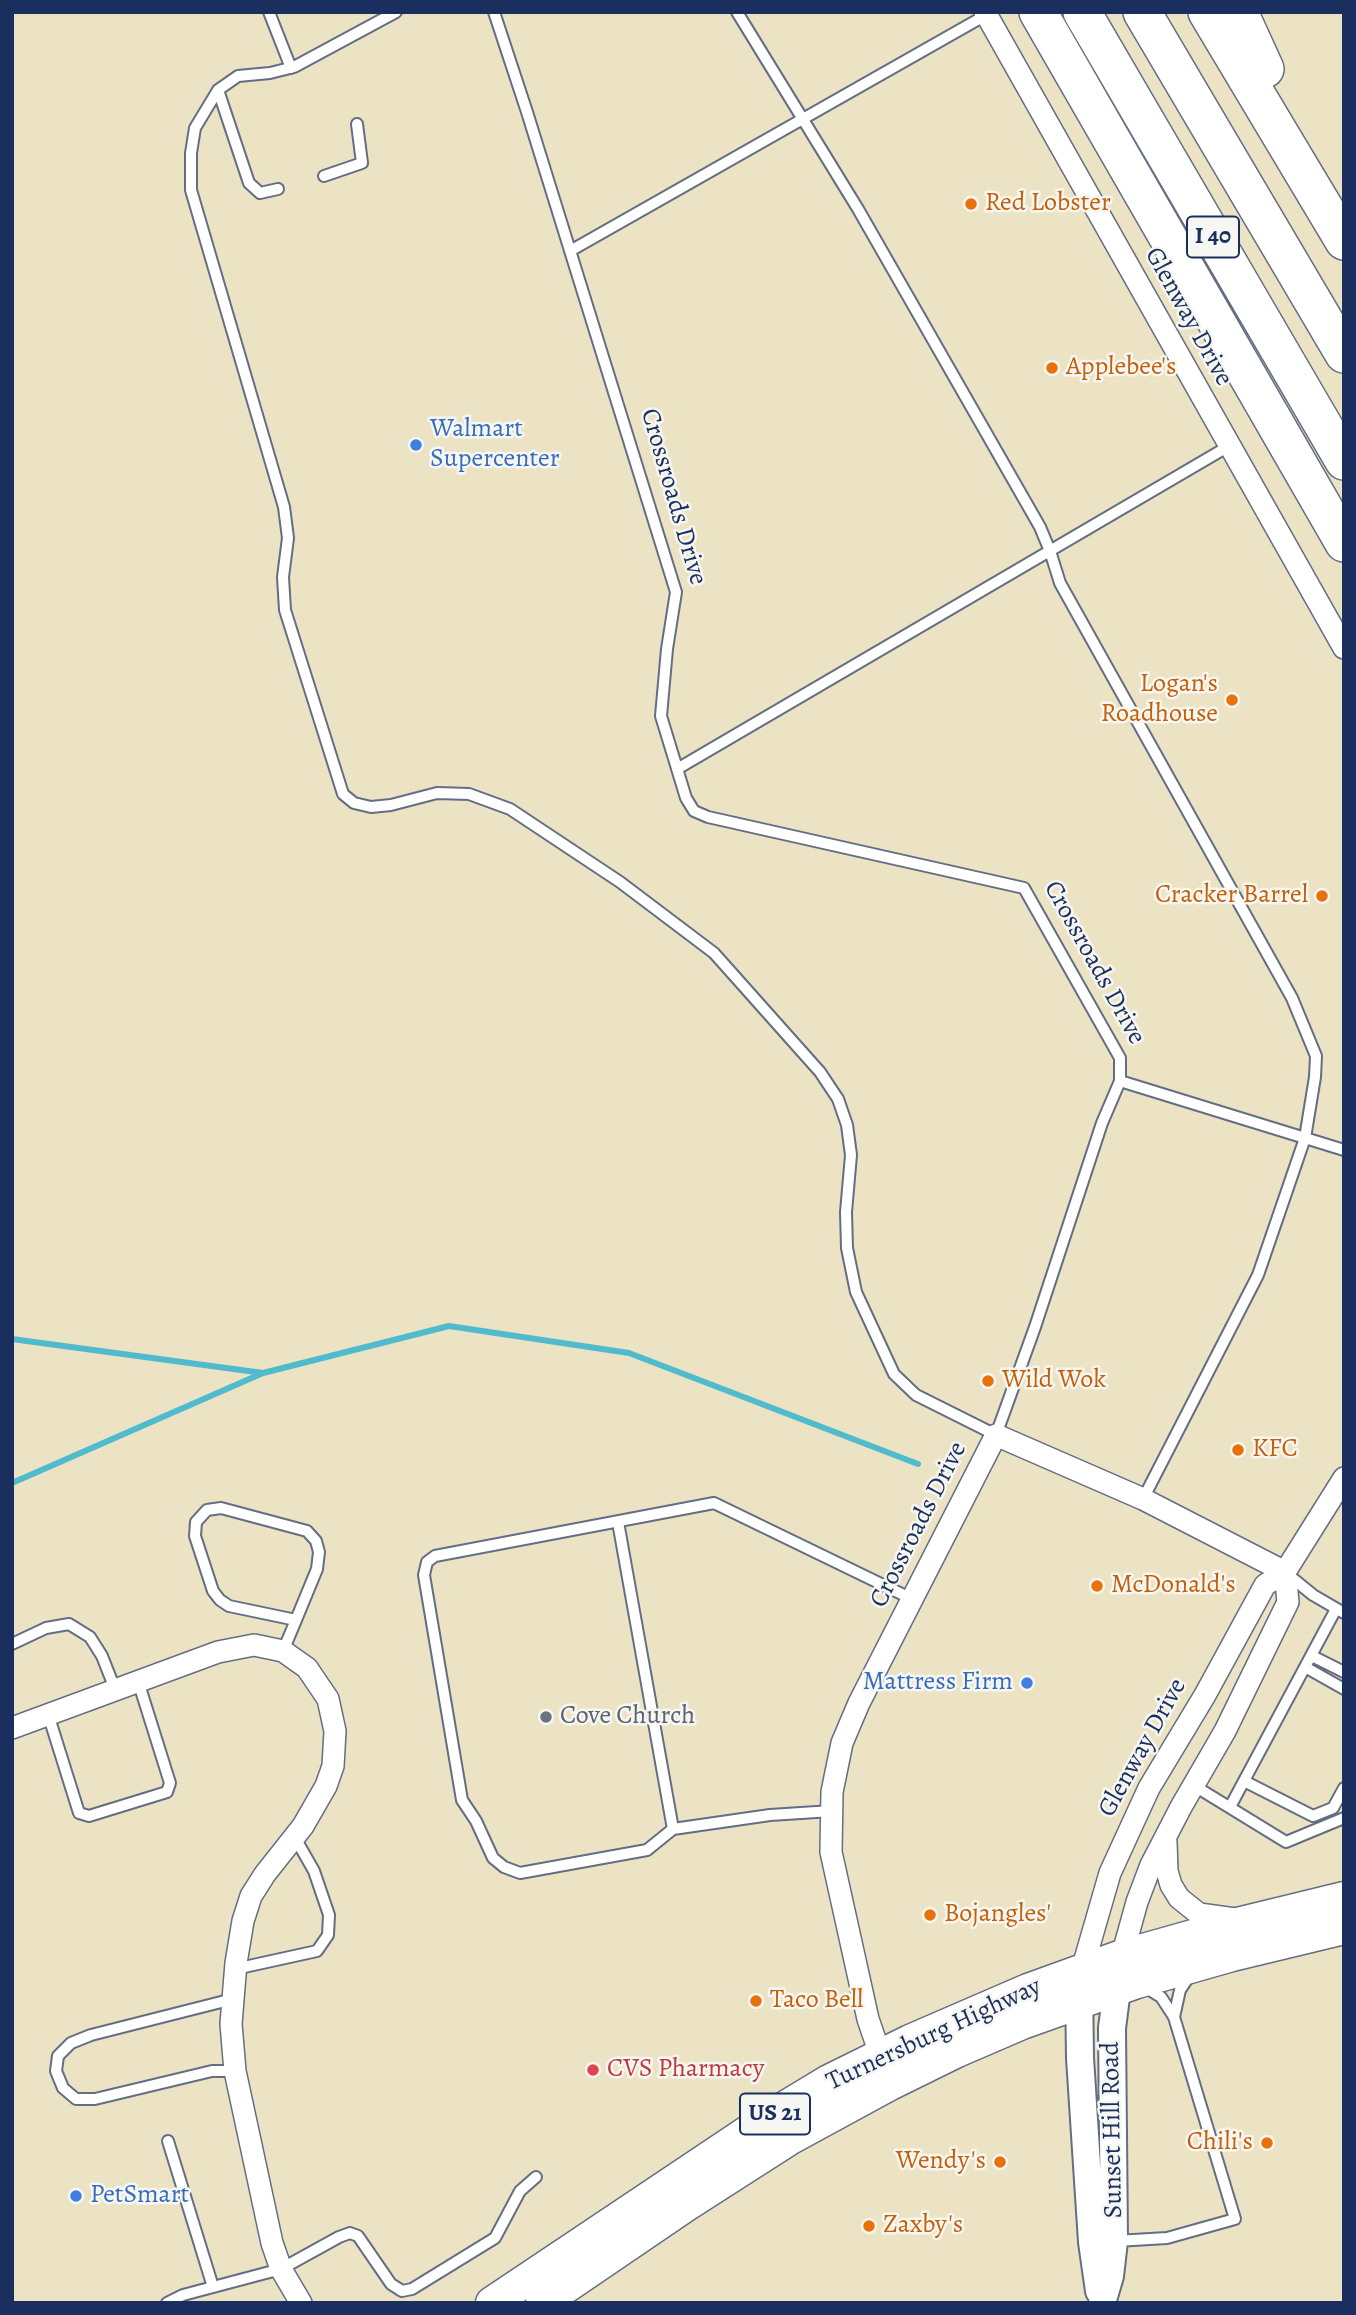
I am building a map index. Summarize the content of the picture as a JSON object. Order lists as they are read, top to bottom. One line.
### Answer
{"streets":{"highway":["I 40"],"main road":["Turnersburg Highway","US 21"],"street":["Glenway Drive","Crossroads Drive","Sunset Hill Road"]},"crossings":[["Glenway Drive","Turnersburg Highway"],["Glenway Drive","Sunset Hill Road"],["Crossroads Drive","Turnersburg Highway"],["Turnersburg Highway","Sunset Hill Road"]],"places":["Red Lobster","Applebee's","Walmart Supercenter","Logan's Roadhouse","Cracker Barrel","Wild Wok","KFC","McDonald's","Mattress Firm","Cove Church","Bojangles'","Taco Bell","CVS Pharmacy","Chili's","Wendy's","PetSmart","Zaxby's"]}
